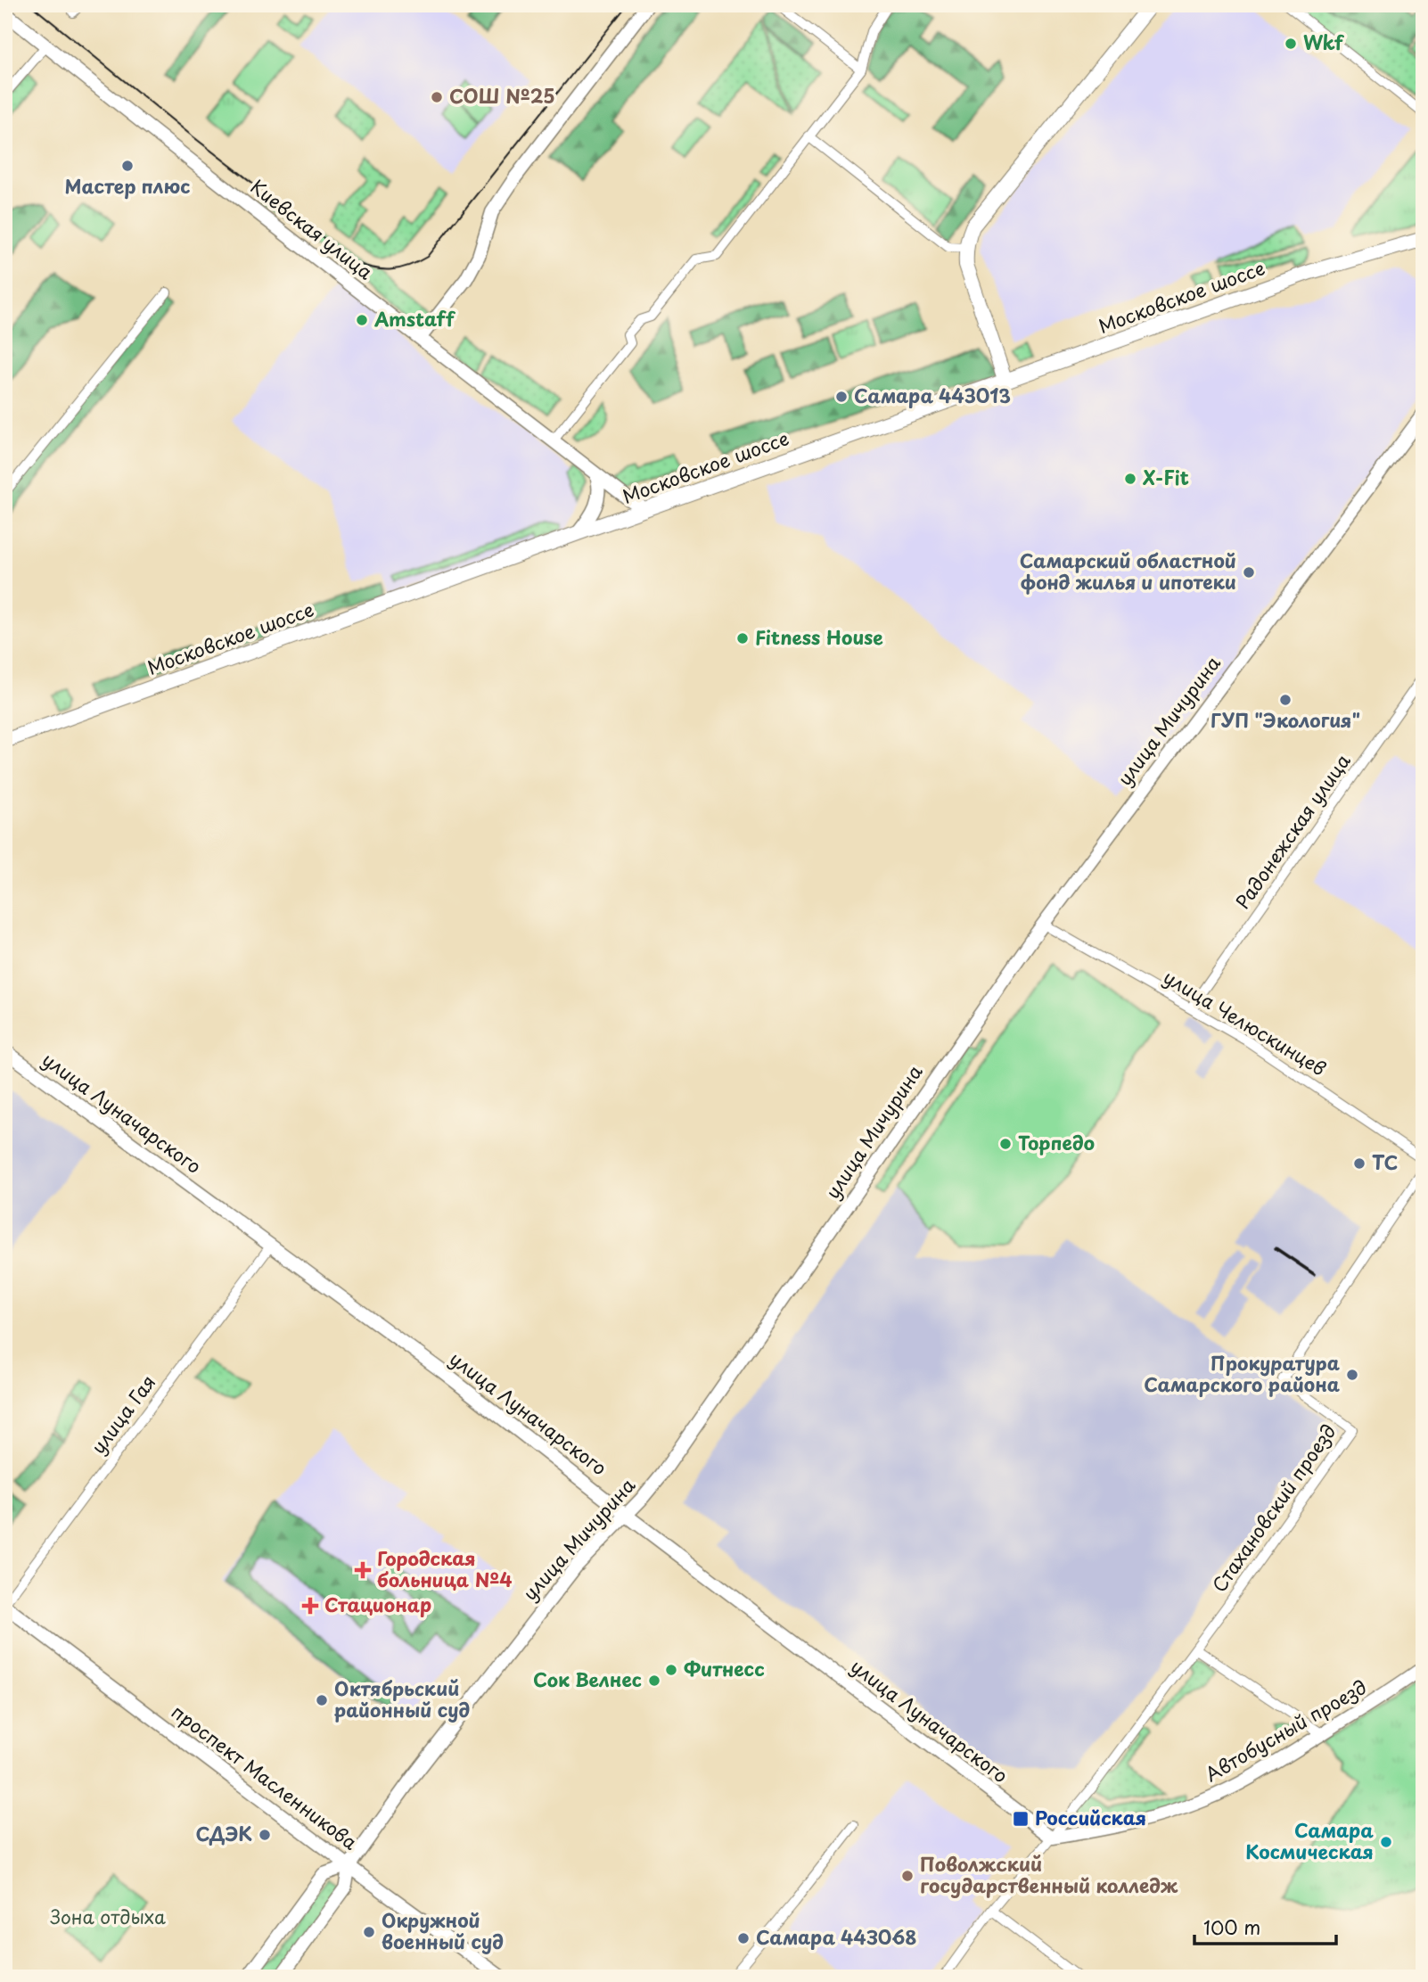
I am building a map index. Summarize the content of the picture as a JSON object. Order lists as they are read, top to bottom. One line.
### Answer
{"streets":{"main road":["Киевская улица","Московское шоссе","улица Мичурина","улица Луначарского","Автобусный проезд","проспект Масленникова"],"street":["Радонежская улица","улица Челюскинцев","улица Гая","Стахановский проезд"]},"crossings":[["Киевская улица","Московское шоссе"],["улица Мичурина","улица Челюскинцев"],["улица Мичурина","улица Луначарского"],["улица Мичурина","проспект Масленникова"],["Радонежская улица","улица Челюскинцев"],["улица Луначарского","улица Гая"],["улица Луначарского","Стахановский проезд"],["улица Луначарского","Автобусный проезд"],["улица Гая","проспект Масленникова"],["Стахановский проезд","Автобусный проезд"]],"parks":["Зона отдыха"],"places":{"other":["Wkf","СОШ №25","Мастер плюс","Amstaff","Самара 443013","X-Fit","Самарский областной фонд жилья и ипотеки","Fitness House","ГУП \"Экология\"","Торпедо","ТС","Прокуратура Самарского района","Фитнесс","Сок Велнес","Октябрьский районный суд","СДЭК","Самара Космическая","Поволжский государственный колледж","Окружной военный суд","Самара 443068"],"health":["Городская больница №4","Стационар"],"transit":["Российская"]},"scale_bar":"100 m"}
